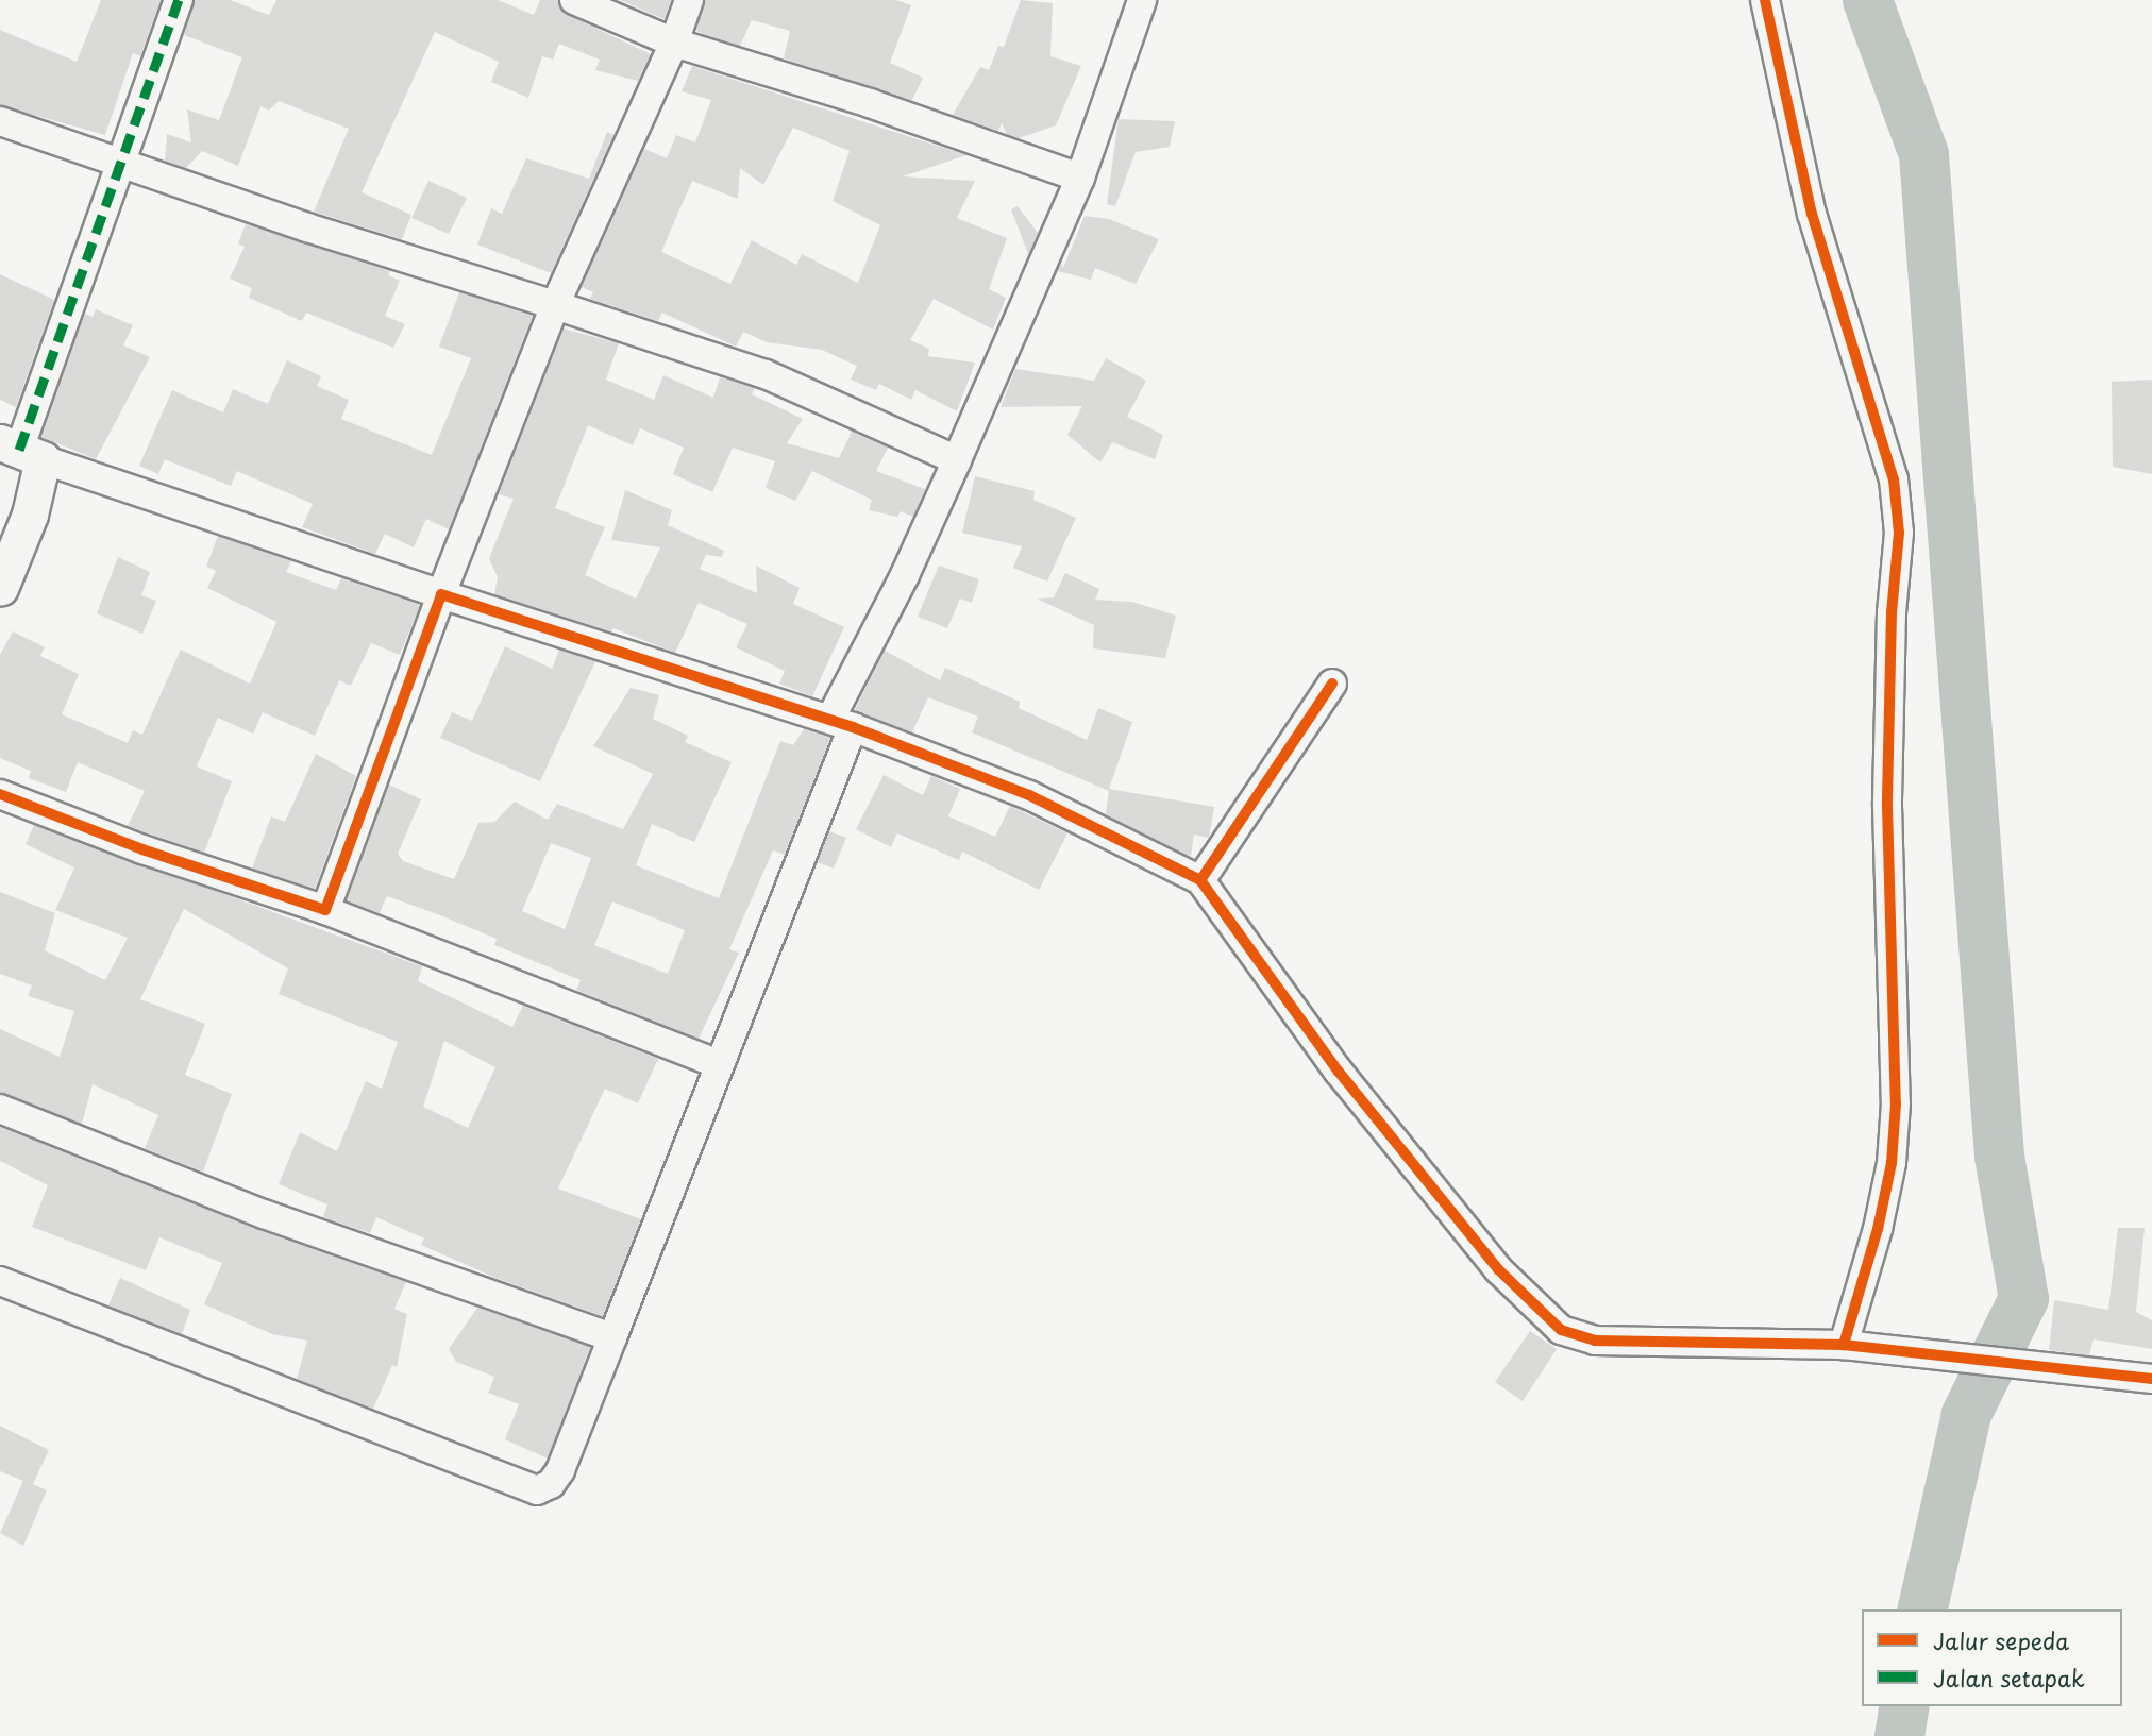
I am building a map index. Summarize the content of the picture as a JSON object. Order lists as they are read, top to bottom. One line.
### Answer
{"legend":["Jalur sepeda","Jalan setapak"]}
